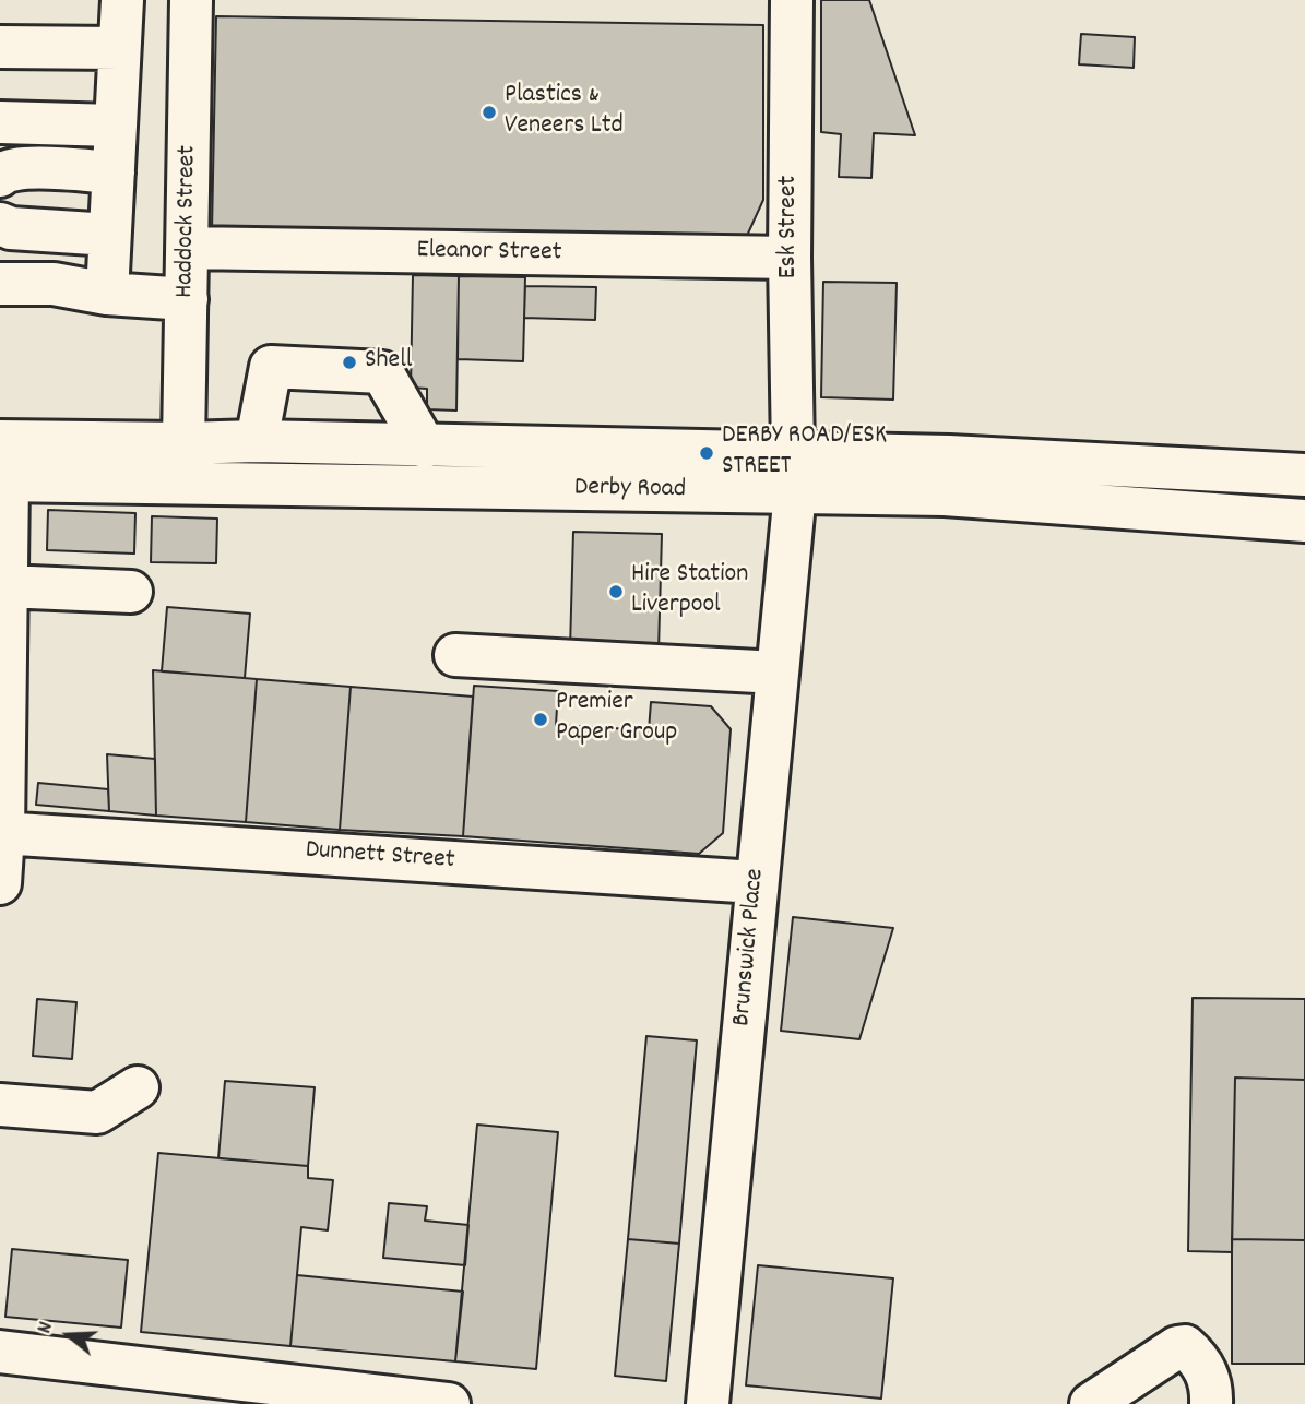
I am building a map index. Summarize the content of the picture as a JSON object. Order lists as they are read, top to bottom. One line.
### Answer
{"streets":{"main road":["Haddock Street","Esk Street","Eleanor Street","Derby Road","Dunnett Street","Brunswick Place"]},"crossings":[["Haddock Street","Eleanor Street"],["Haddock Street","Derby Road"],["Esk Street","Eleanor Street"],["Esk Street","Derby Road"],["Esk Street","Brunswick Place"],["Derby Road","Brunswick Place"],["Dunnett Street","Brunswick Place"]],"places":["Plastics & Veneers Ltd","Shell","DERBY ROAD/ESK STREET","Hire Station Liverpool","Premier Paper Group"],"north":"left"}
